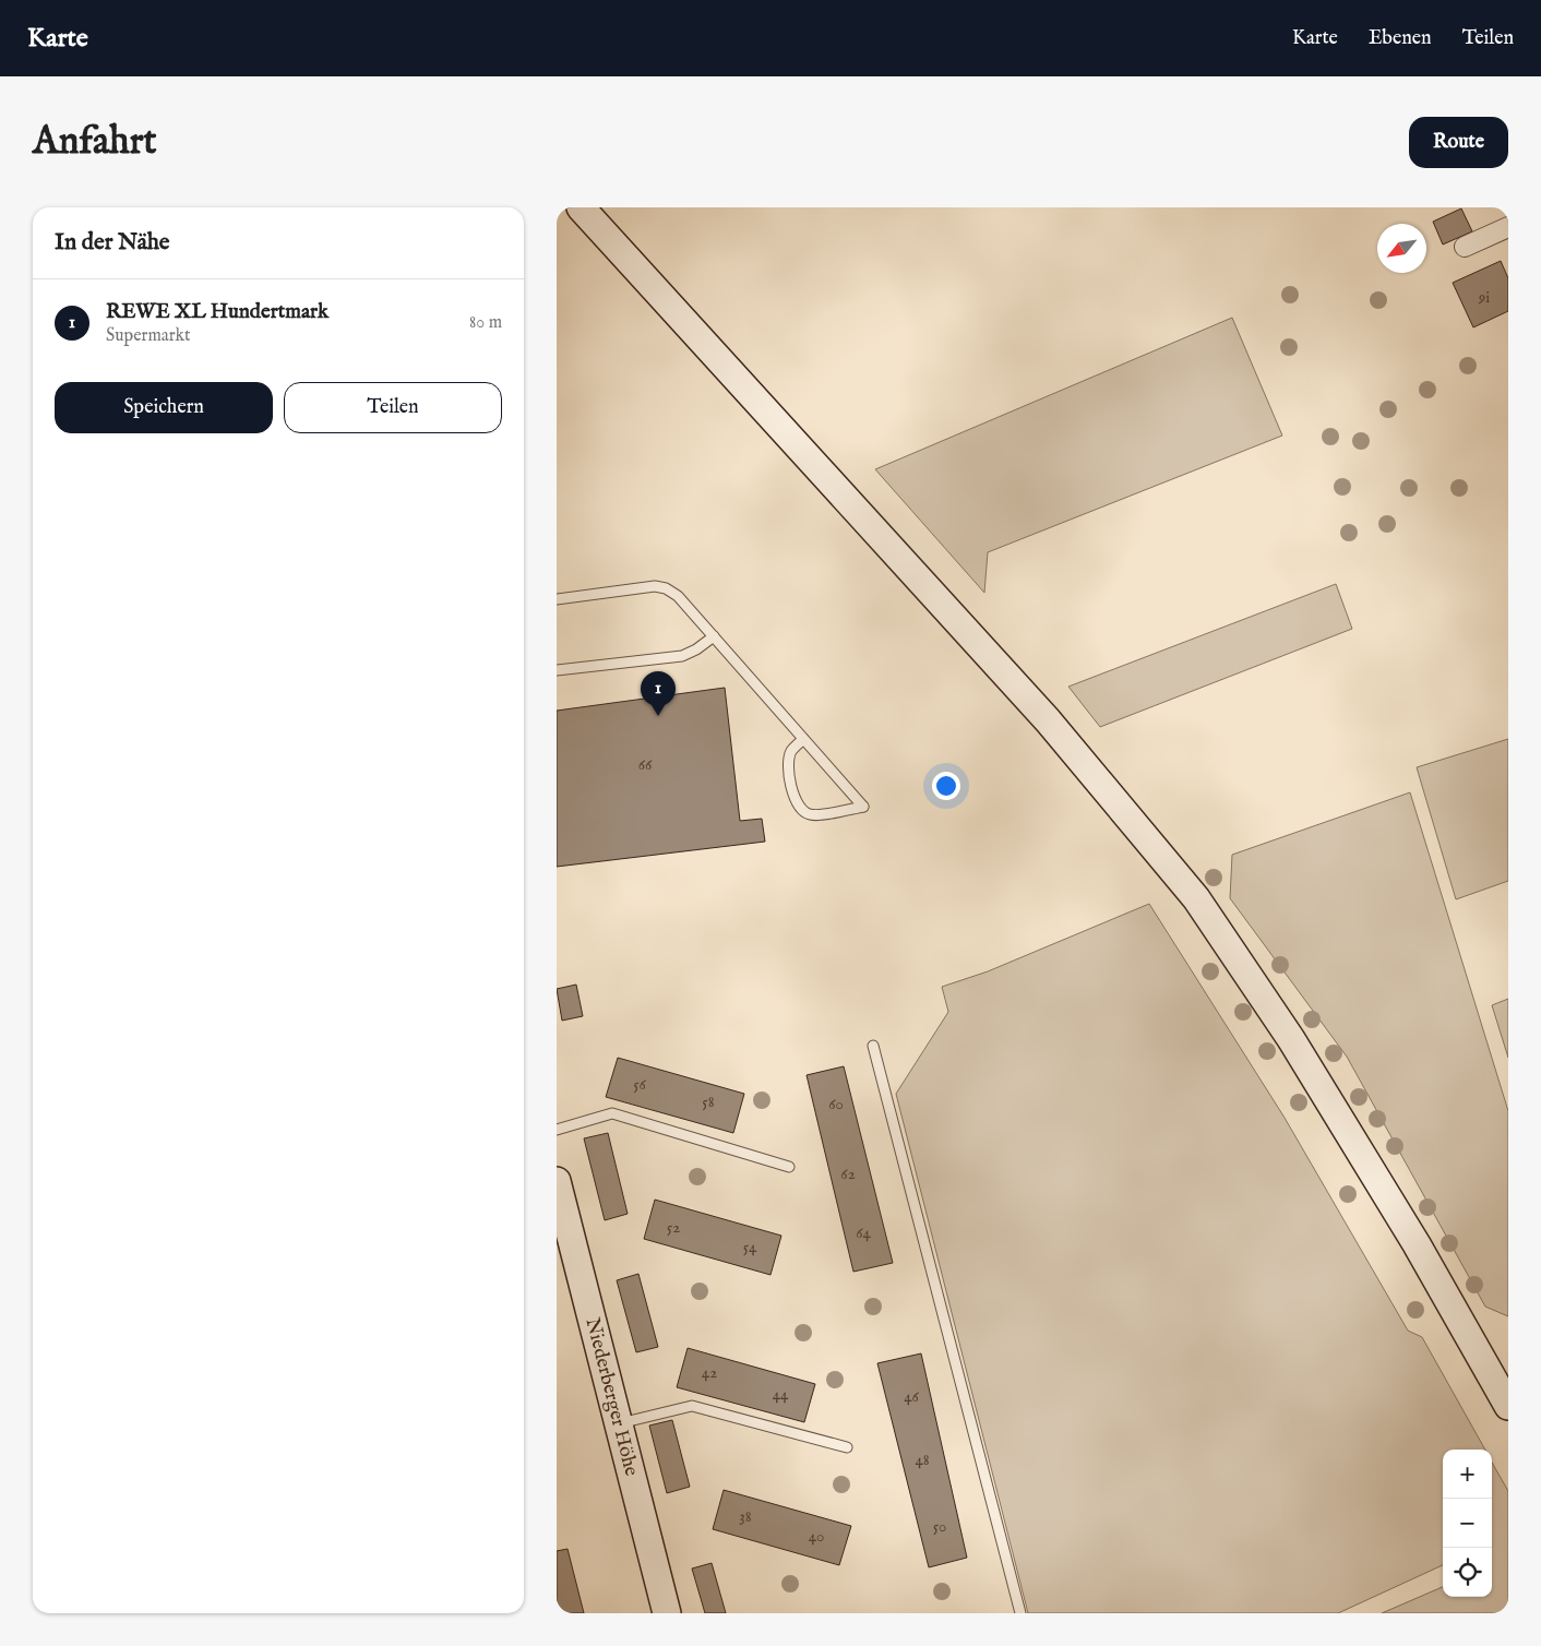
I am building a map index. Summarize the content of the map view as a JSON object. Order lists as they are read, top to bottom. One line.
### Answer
{"streets":{"main road":["Niederberger Höhe"]},"house_numbers":["9i","66","56","58","60","62","52","64","54","42","44","46","48","38","50","40"],"north":"bottom left","page":{"header":"Karte","nav":["Karte","Ebenen","Teilen"],"buttons":["Route",["Speichern","Teilen"]],"title":"Anfahrt","heading":"In der Nähe","list":[{"mark":"1","name":"REWE XL Hundertmark","note":"Supermarkt","value":"80 m"}],"pins":"1","map_buttons":["+","−"]}}
